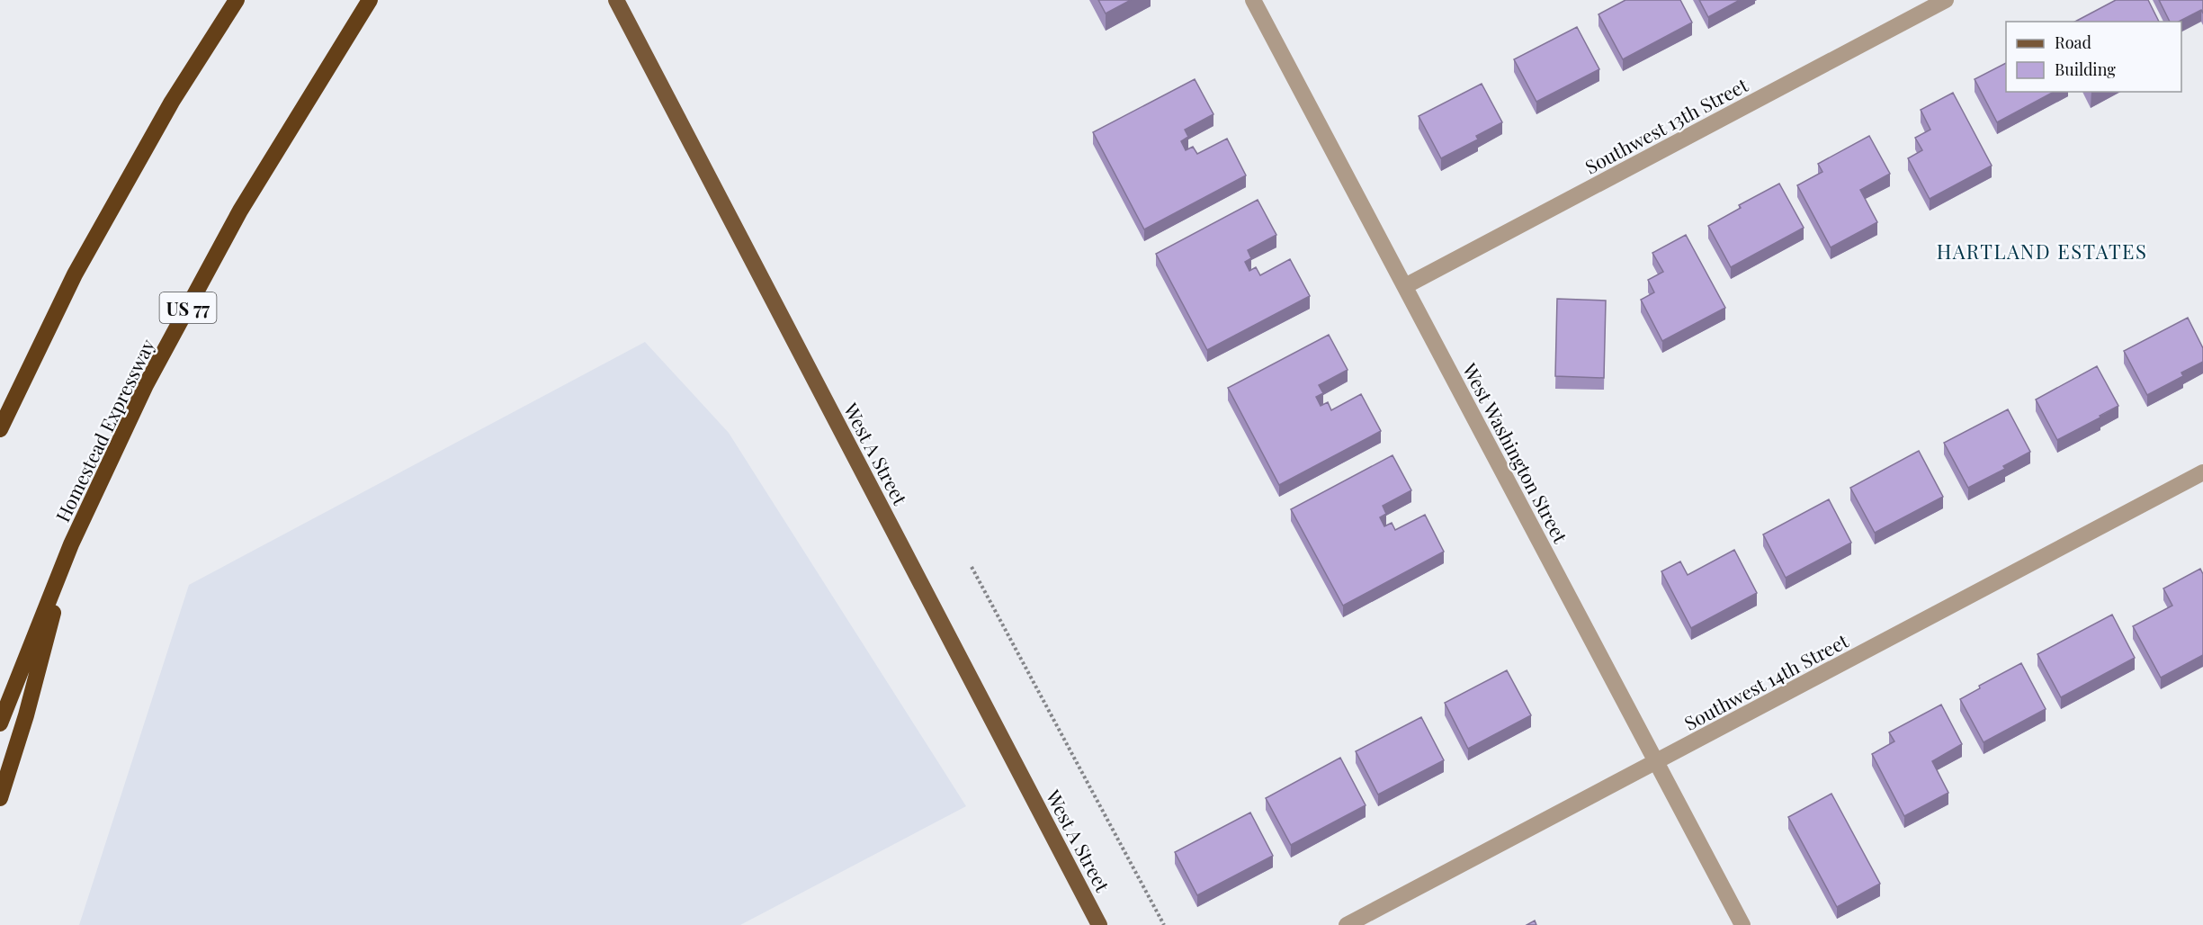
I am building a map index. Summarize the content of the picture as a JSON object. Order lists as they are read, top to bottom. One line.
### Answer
{"streets":{"highway":["US 77","Homestead Expressway"],"main road":["West A Street"],"street":["Southwest 13th Street","West Washington Street","Southwest 14th Street"]},"crossings":[["Southwest 13th Street","West Washington Street"],["West Washington Street","Southwest 14th Street"]],"districts":["HARTLAND ESTATES"],"legend":["Road","Building"]}
